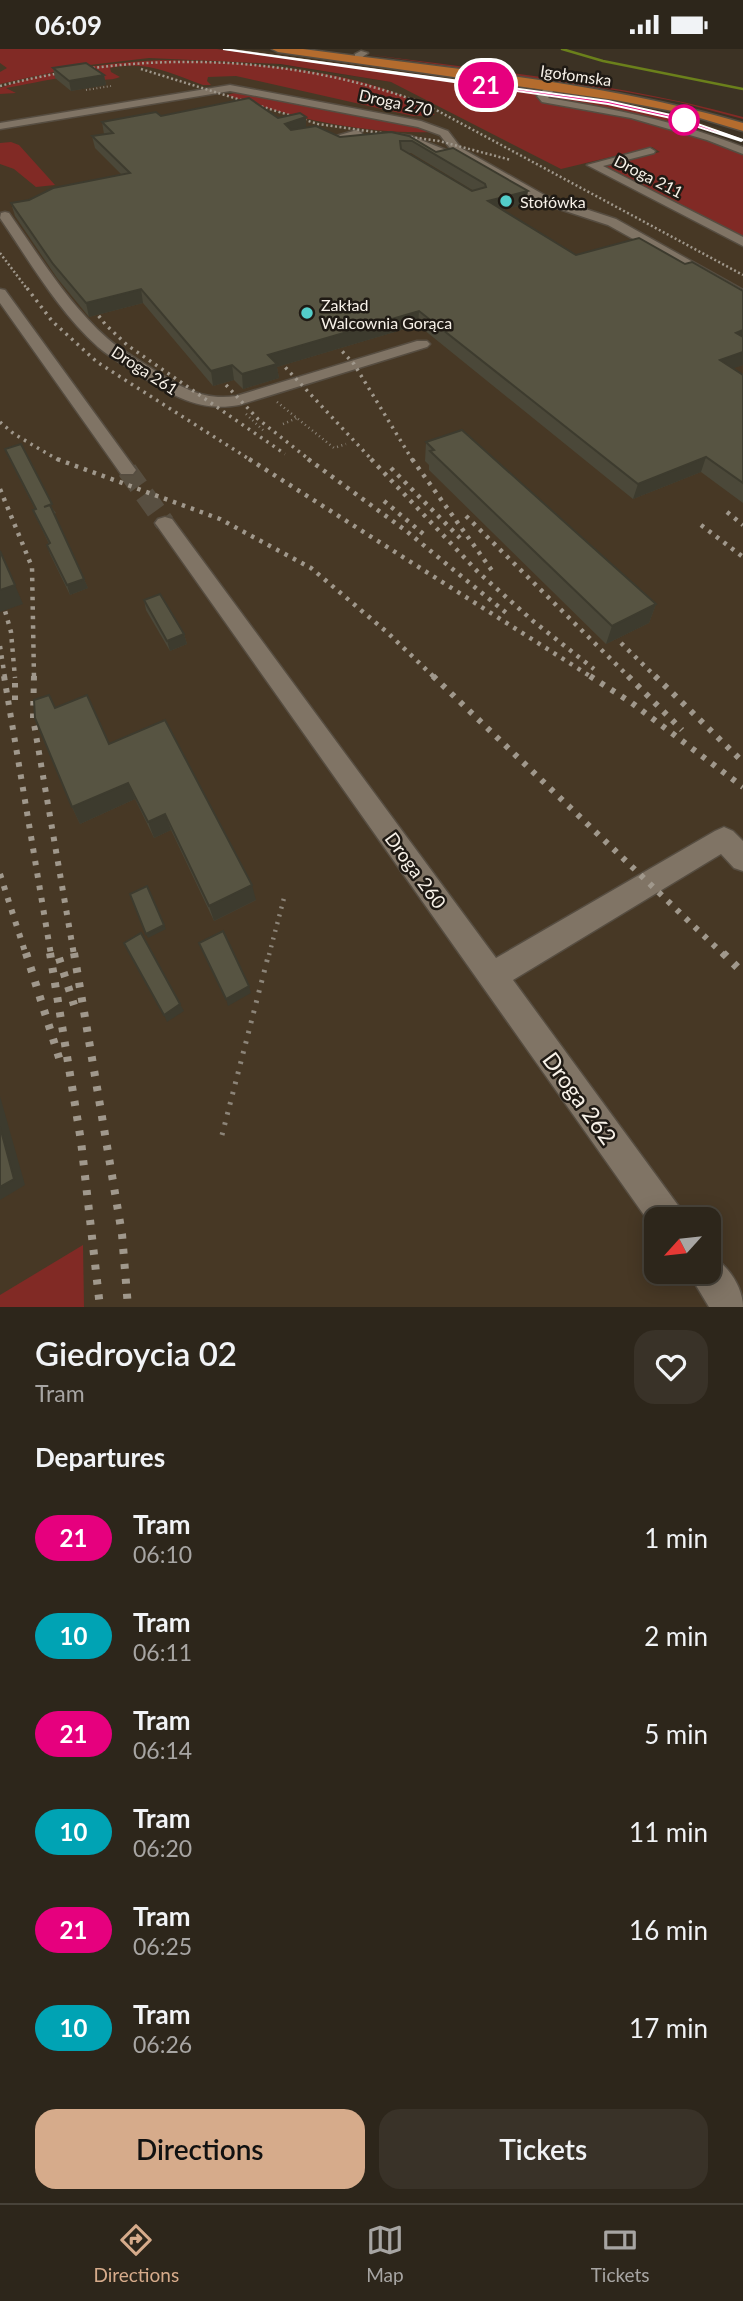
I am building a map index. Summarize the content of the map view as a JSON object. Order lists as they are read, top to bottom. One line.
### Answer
{"streets":{"main road":["Igołomska"],"lane":["Droga 270","Droga 211","Droga 261","Droga 260","Droga 262"]},"crossings":[["Droga 260","Droga 262"]],"places":["Stołówka","Zakład Walcownia Gorąca"],"lines":["tram line 21"],"north":"bottom left","page":{"status":"06:09","on_map":"21","heading":[["Giedroycia 02","Tram"],"Departures"],"list":[{"mark":"21","name":"Tram","note":"06:10","value":"1 min"},{"mark":"10","name":"Tram","note":"06:11","value":"2 min"},{"mark":"21","name":"Tram","note":"06:14","value":"5 min"},{"mark":"10","name":"Tram","note":"06:20","value":"11 min"},{"mark":"21","name":"Tram","note":"06:25","value":"16 min"},{"mark":"10","name":"Tram","note":"06:26","value":"17 min"}],"buttons":["Directions","Tickets"],"tabs":["Directions","Map","Tickets"]}}
